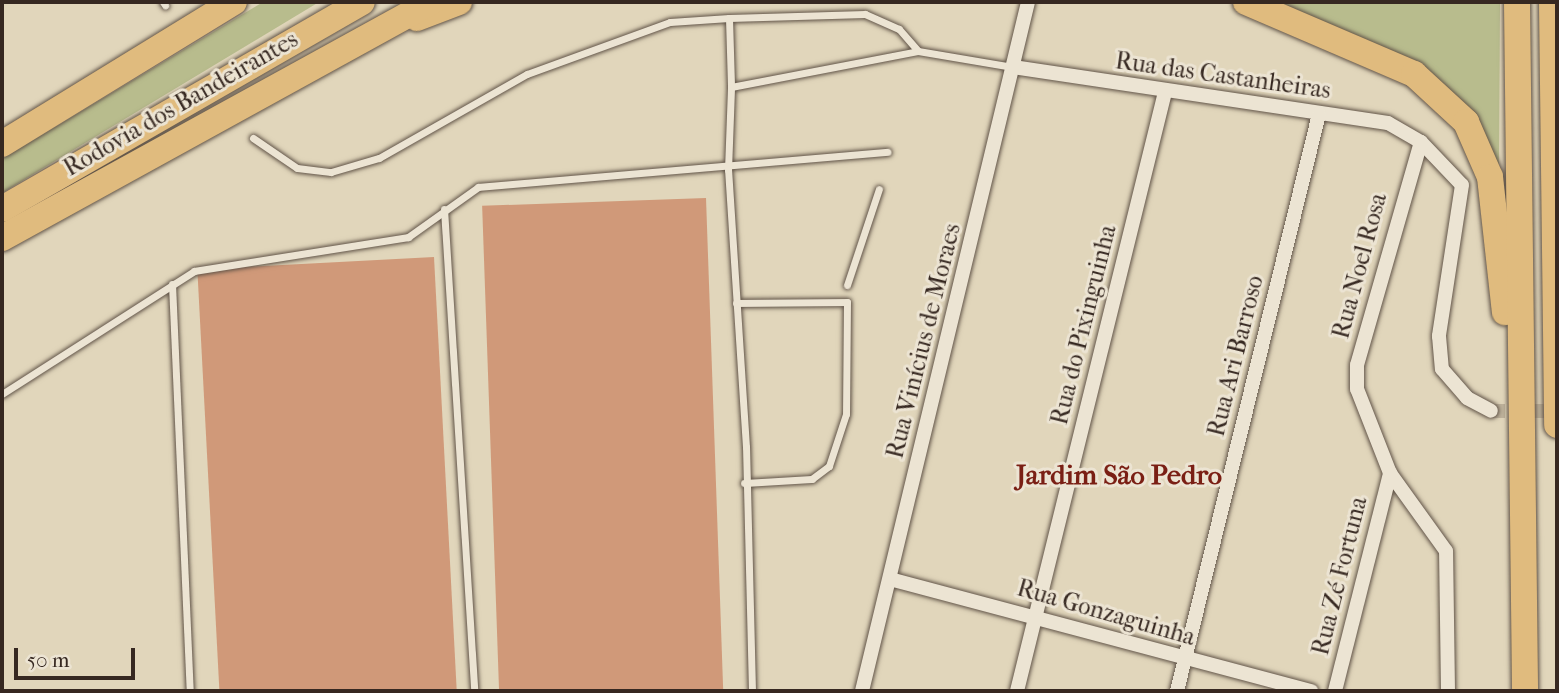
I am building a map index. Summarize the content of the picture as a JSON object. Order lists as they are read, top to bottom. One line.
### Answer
{"streets":{"highway":["Rodovia dos Bandeirantes"],"street":["Rua das Castanheiras","Rua Noel Rosa","Rua do Pixinguinha","Rua Vinícius de Moraes","Rua Ari Barroso","Rua Zé Fortuna","Rua Gonzaguinha"]},"crossings":[["Rua das Castanheiras","Rua Noel Rosa"],["Rua das Castanheiras","Rua do Pixinguinha"],["Rua das Castanheiras","Rua Vinícius de Moraes"],["Rua das Castanheiras","Rua Ari Barroso"],["Rua Noel Rosa","Rua Zé Fortuna"],["Rua do Pixinguinha","Rua Gonzaguinha"],["Rua Vinícius de Moraes","Rua Gonzaguinha"],["Rua Ari Barroso","Rua Gonzaguinha"]],"districts":["Jardim São Pedro"],"scale_bar":"50 m"}
